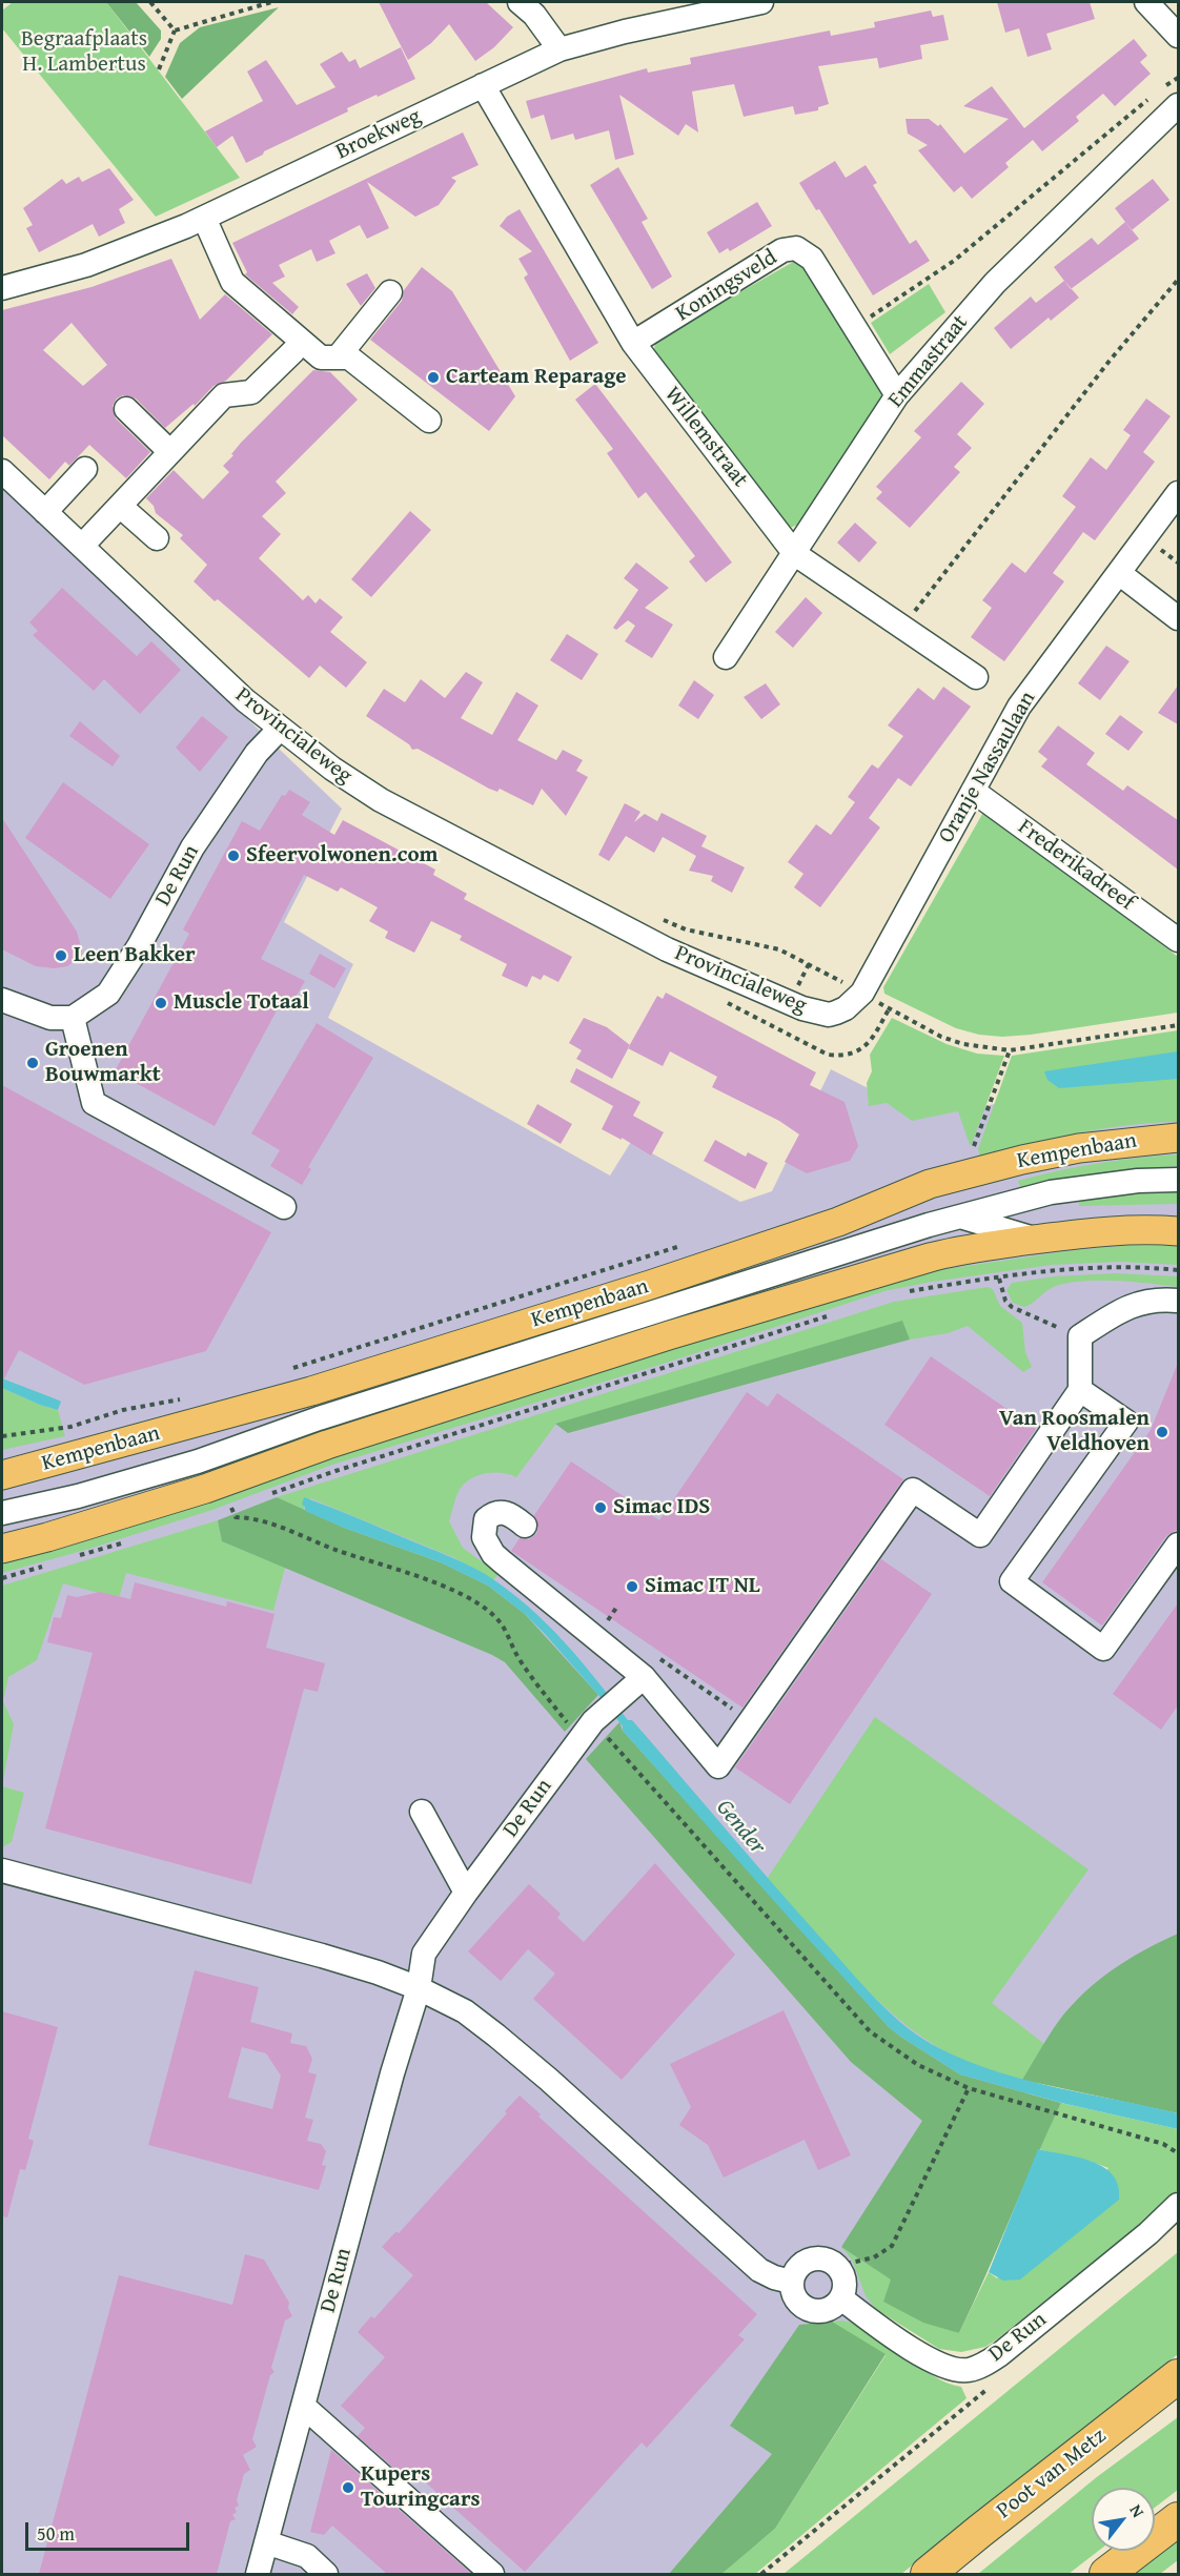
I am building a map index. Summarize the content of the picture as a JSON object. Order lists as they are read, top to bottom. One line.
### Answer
{"streets":{"highway":["Poot van Metz"],"main road":["Kempenbaan"],"street":["Broekweg","Koningsveld","Emmastraat","Willemstraat","Provincialeweg","Oranje Nassaulaan","Frederikadreef","De Run"]},"crossings":[["Broekweg","Willemstraat"],["Koningsveld","Emmastraat"],["Koningsveld","Willemstraat"],["Emmastraat","Willemstraat"],["Provincialeweg","Oranje Nassaulaan"],["Provincialeweg","De Run"],["Oranje Nassaulaan","Frederikadreef"]],"water":["Gender"],"parks":["Begraafplaats H. Lambertus"],"places":["Carteam Reparage","Sfeervolwonen.com","Leen Bakker","Muscle Totaal","Groenen Bouwmarkt","Van Roosmalen Veldhoven","Simac IDS","Simac IT NL","Kupers Touringcars"],"scale_bar":"50 m","north":"top right"}
